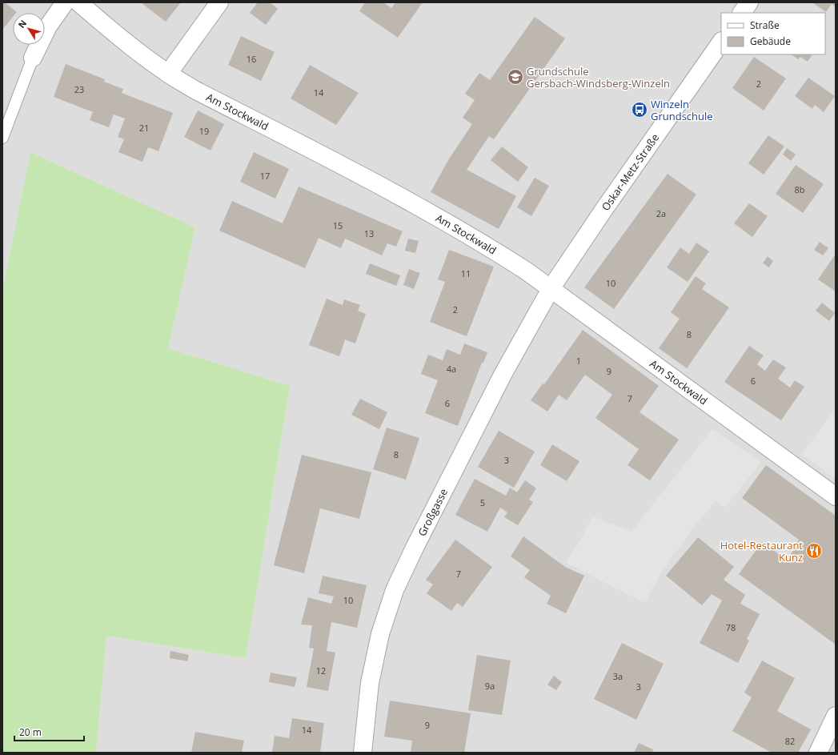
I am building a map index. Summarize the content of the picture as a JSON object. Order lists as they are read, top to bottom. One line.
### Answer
{"streets":{"street":["Am Stockwald","Oskar-Metz-Straße","Großgasse"]},"crossings":[["Am Stockwald","Oskar-Metz-Straße"],["Am Stockwald","Großgasse"],["Oskar-Metz-Straße","Großgasse"]],"places":{"school or university":["Grundschule Gersbach-Windsberg-Winzeln"],"bus stop":["Winzeln Grundschule"],"restaurant":["Hotel-Restaurant Kunz"]},"house_numbers":["16","2","23","14","21","19","17","8b","2a","15","13","11","10","2","8","1","4a","9","6","7","6","8","3","5","7","10","78","12","3a","9a","3","9","14","82"],"legend":["Straße","Gebäude"],"scale_bar":"20 m","north":"top left"}
